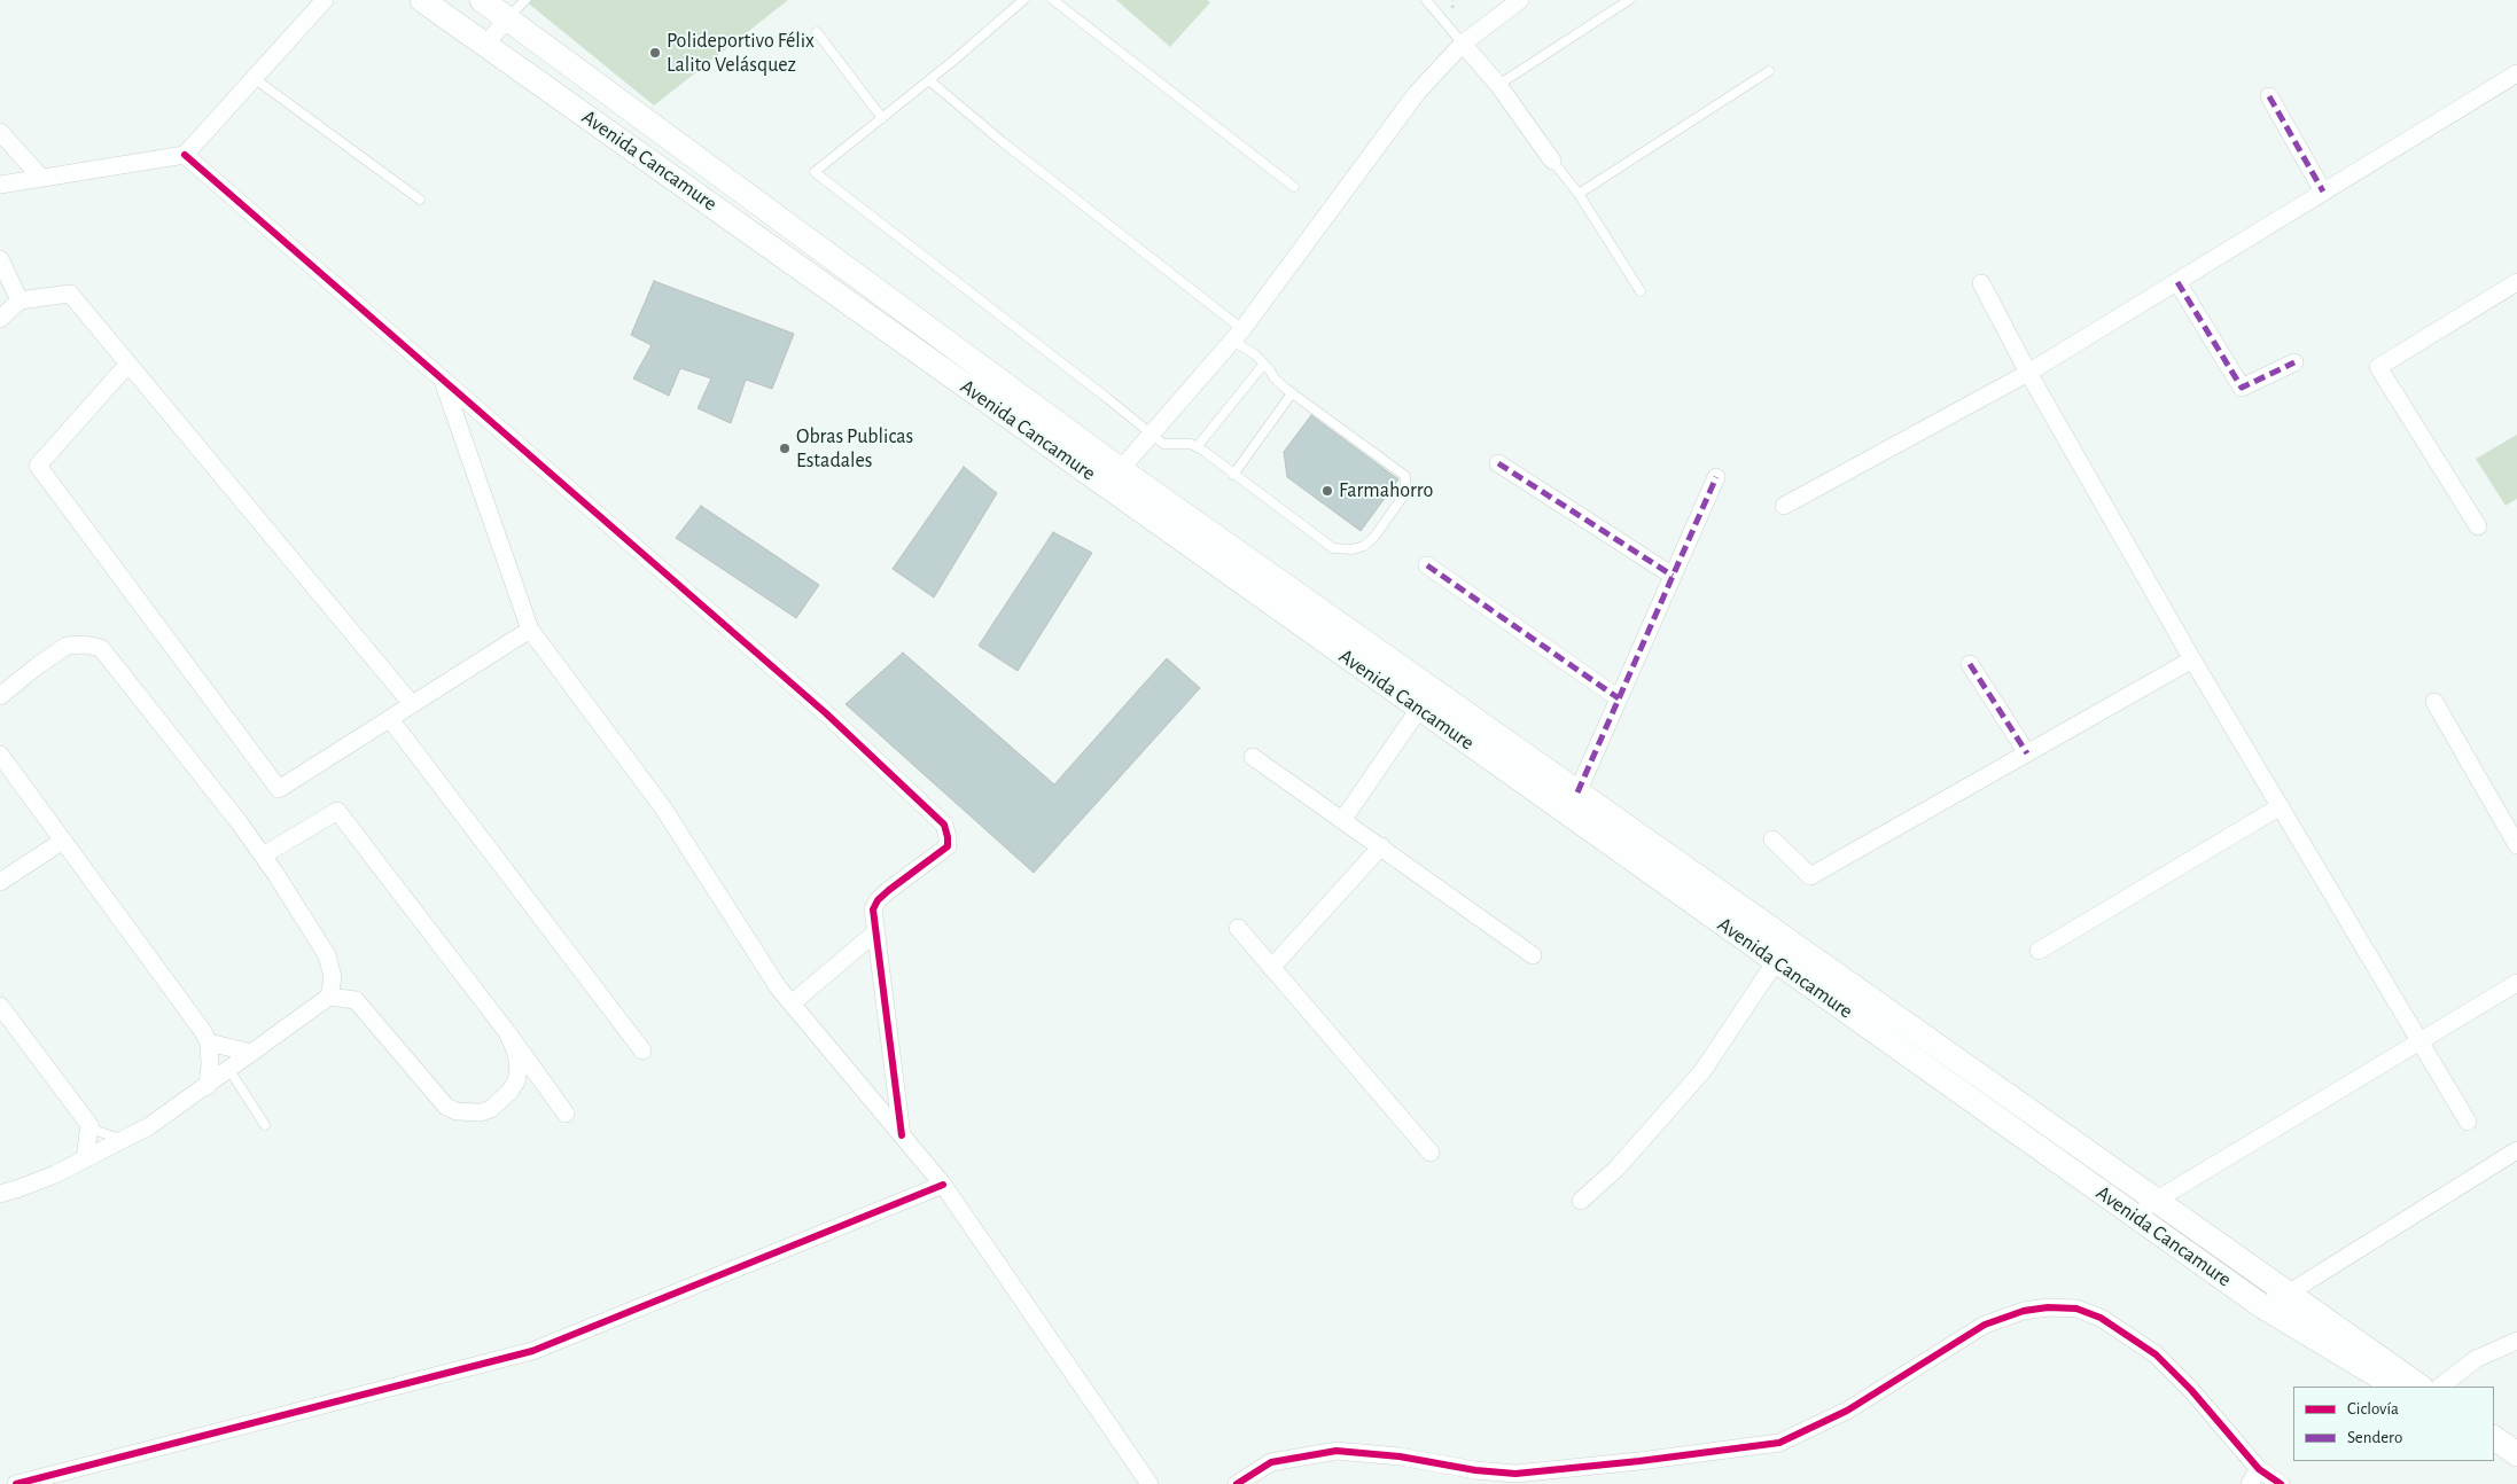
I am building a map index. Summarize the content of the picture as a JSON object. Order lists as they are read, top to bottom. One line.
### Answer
{"streets":{"main road":["Avenida Cancamure"]},"places":["Polideportivo Félix Lalito Velásquez","Obras Publicas Estadales","Farmahorro"],"legend":["Ciclovía","Sendero"]}
